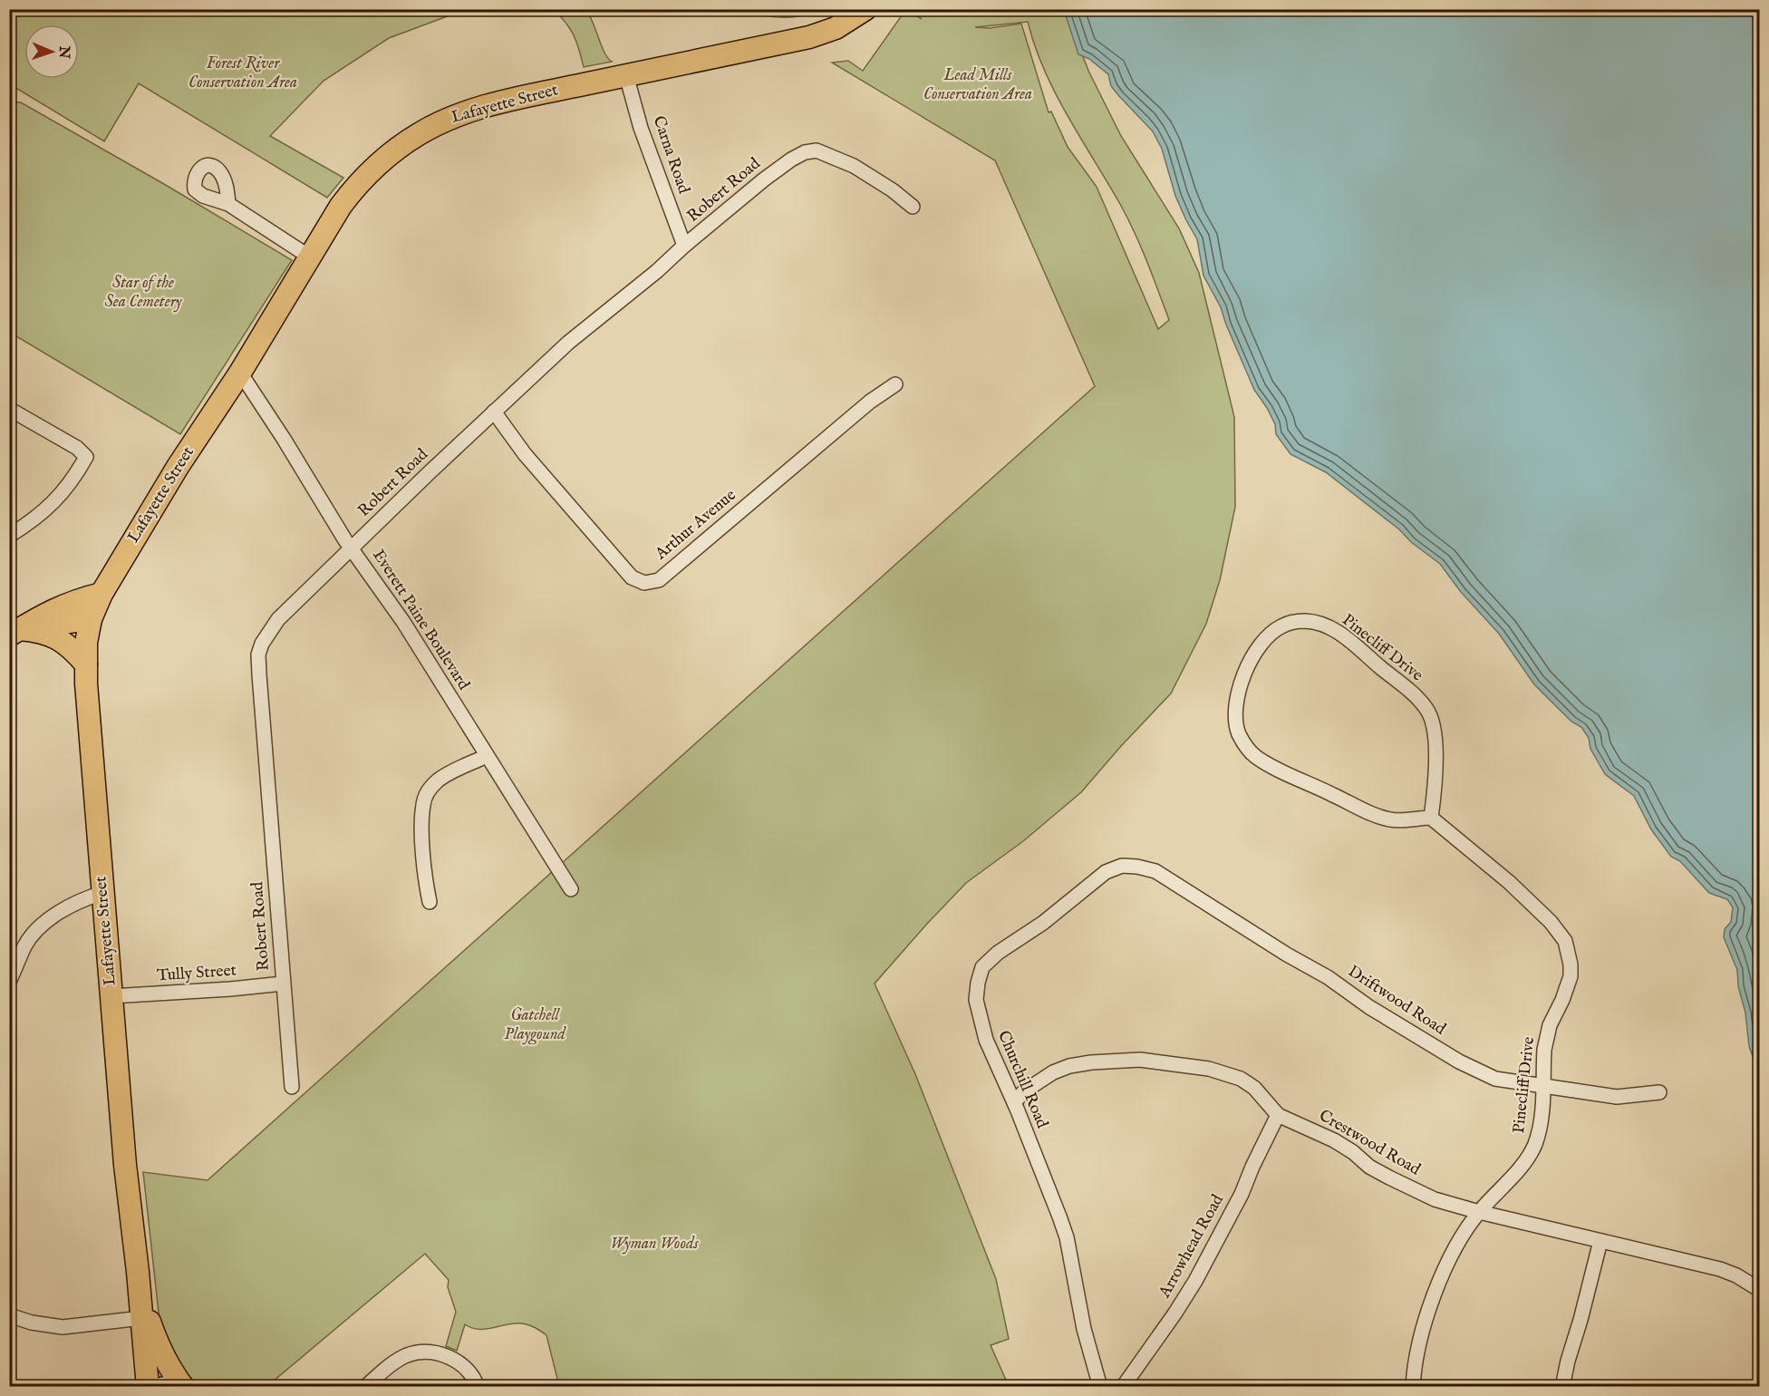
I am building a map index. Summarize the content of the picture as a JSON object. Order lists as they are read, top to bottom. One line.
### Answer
{"streets":{"main road":["Lafayette Street"],"street":["Carna Road","Robert Road","Arthur Avenue","Everett Paine Boulevard","Pinecliff Drive","Tully Street","Driftwood Road","Churchill Road","Crestwood Road","Arrowhead Road"]},"crossings":[["Lafayette Street","Carna Road"],["Lafayette Street","Everett Paine Boulevard"],["Lafayette Street","Tully Street"],["Carna Road","Robert Road"],["Robert Road","Arthur Avenue"],["Robert Road","Everett Paine Boulevard"],["Robert Road","Tully Street"],["Pinecliff Drive","Driftwood Road"],["Pinecliff Drive","Crestwood Road"],["Driftwood Road","Churchill Road"],["Churchill Road","Crestwood Road"],["Crestwood Road","Arrowhead Road"]],"parks":["Forest River Conservation Area","Lead Mills Conservation Area","Star of the Sea Cemetery","Gatchell Playgound","Wyman Woods"],"north":"right"}
